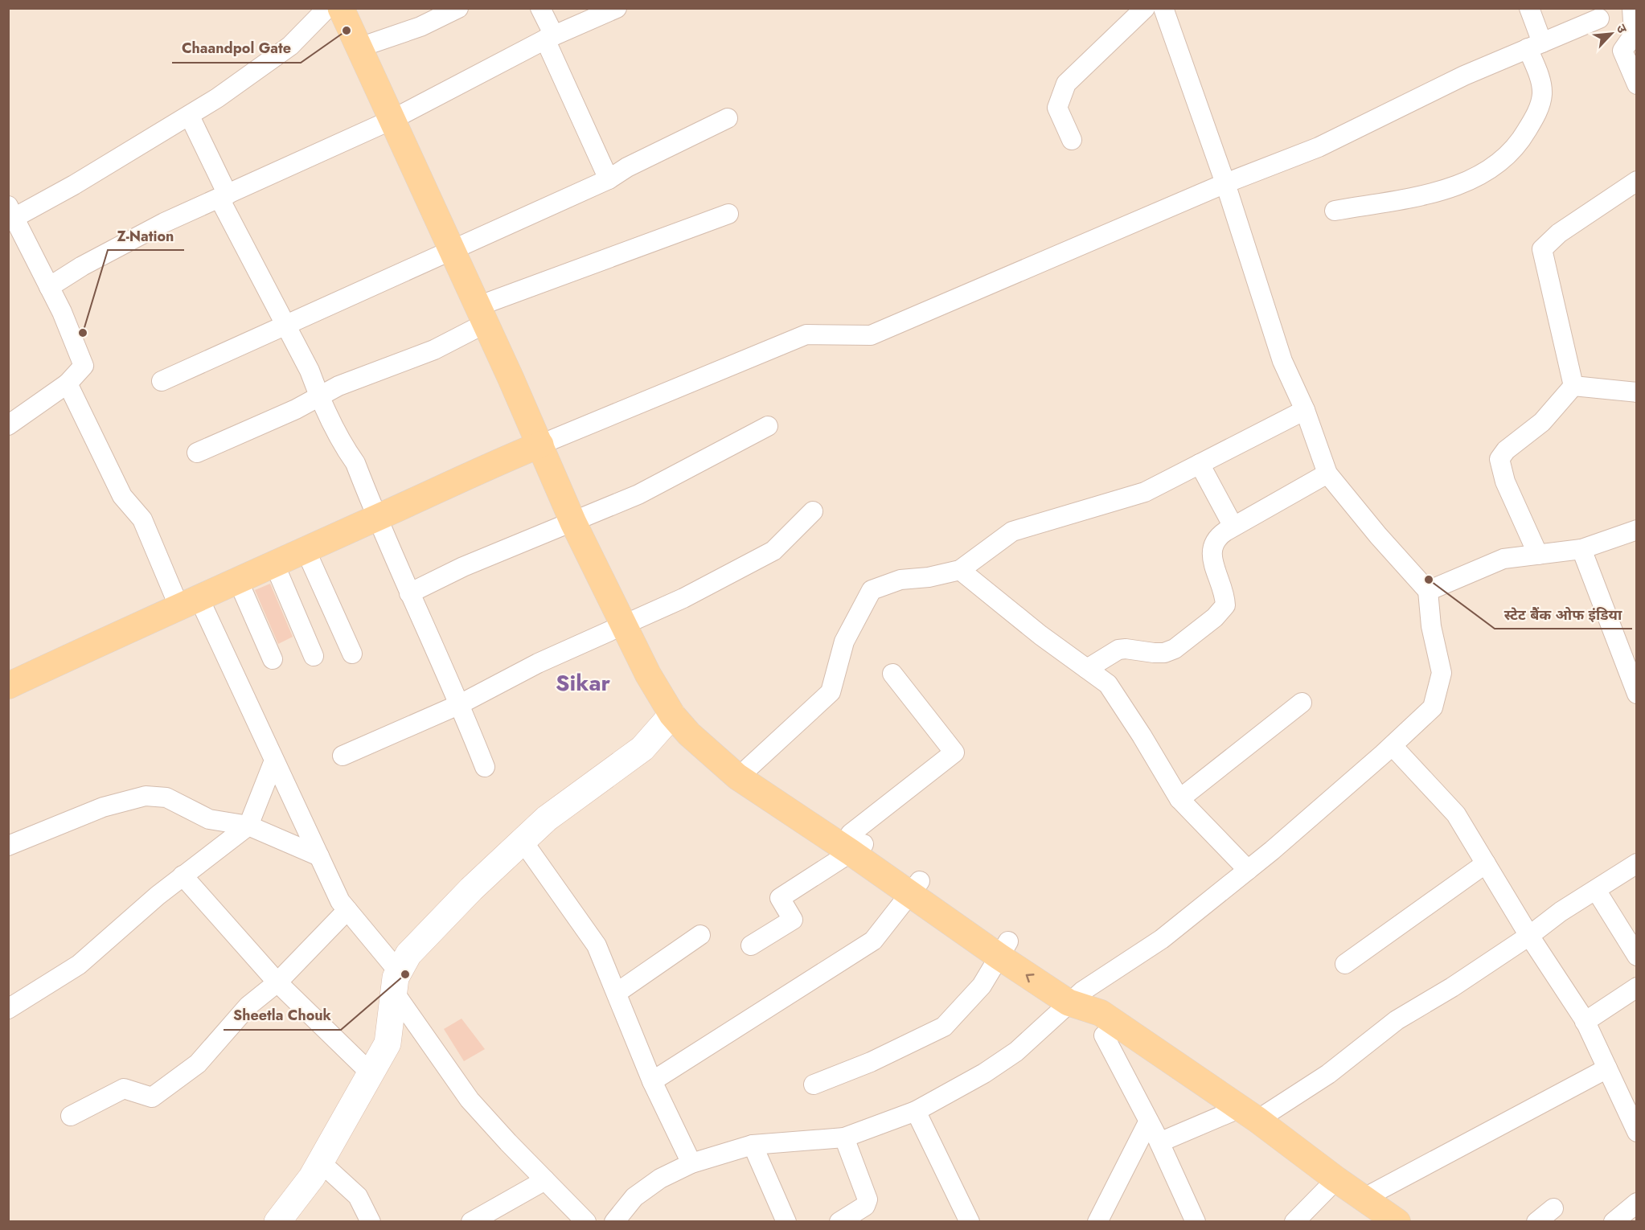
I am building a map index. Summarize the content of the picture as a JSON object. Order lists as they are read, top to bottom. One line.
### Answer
{"districts":["Sikar"],"places":["Chaandpol Gate","Z-Nation","स्टेट बेैंक ओफ इंडिया","Sheetla Chouk"],"north":"top right"}
